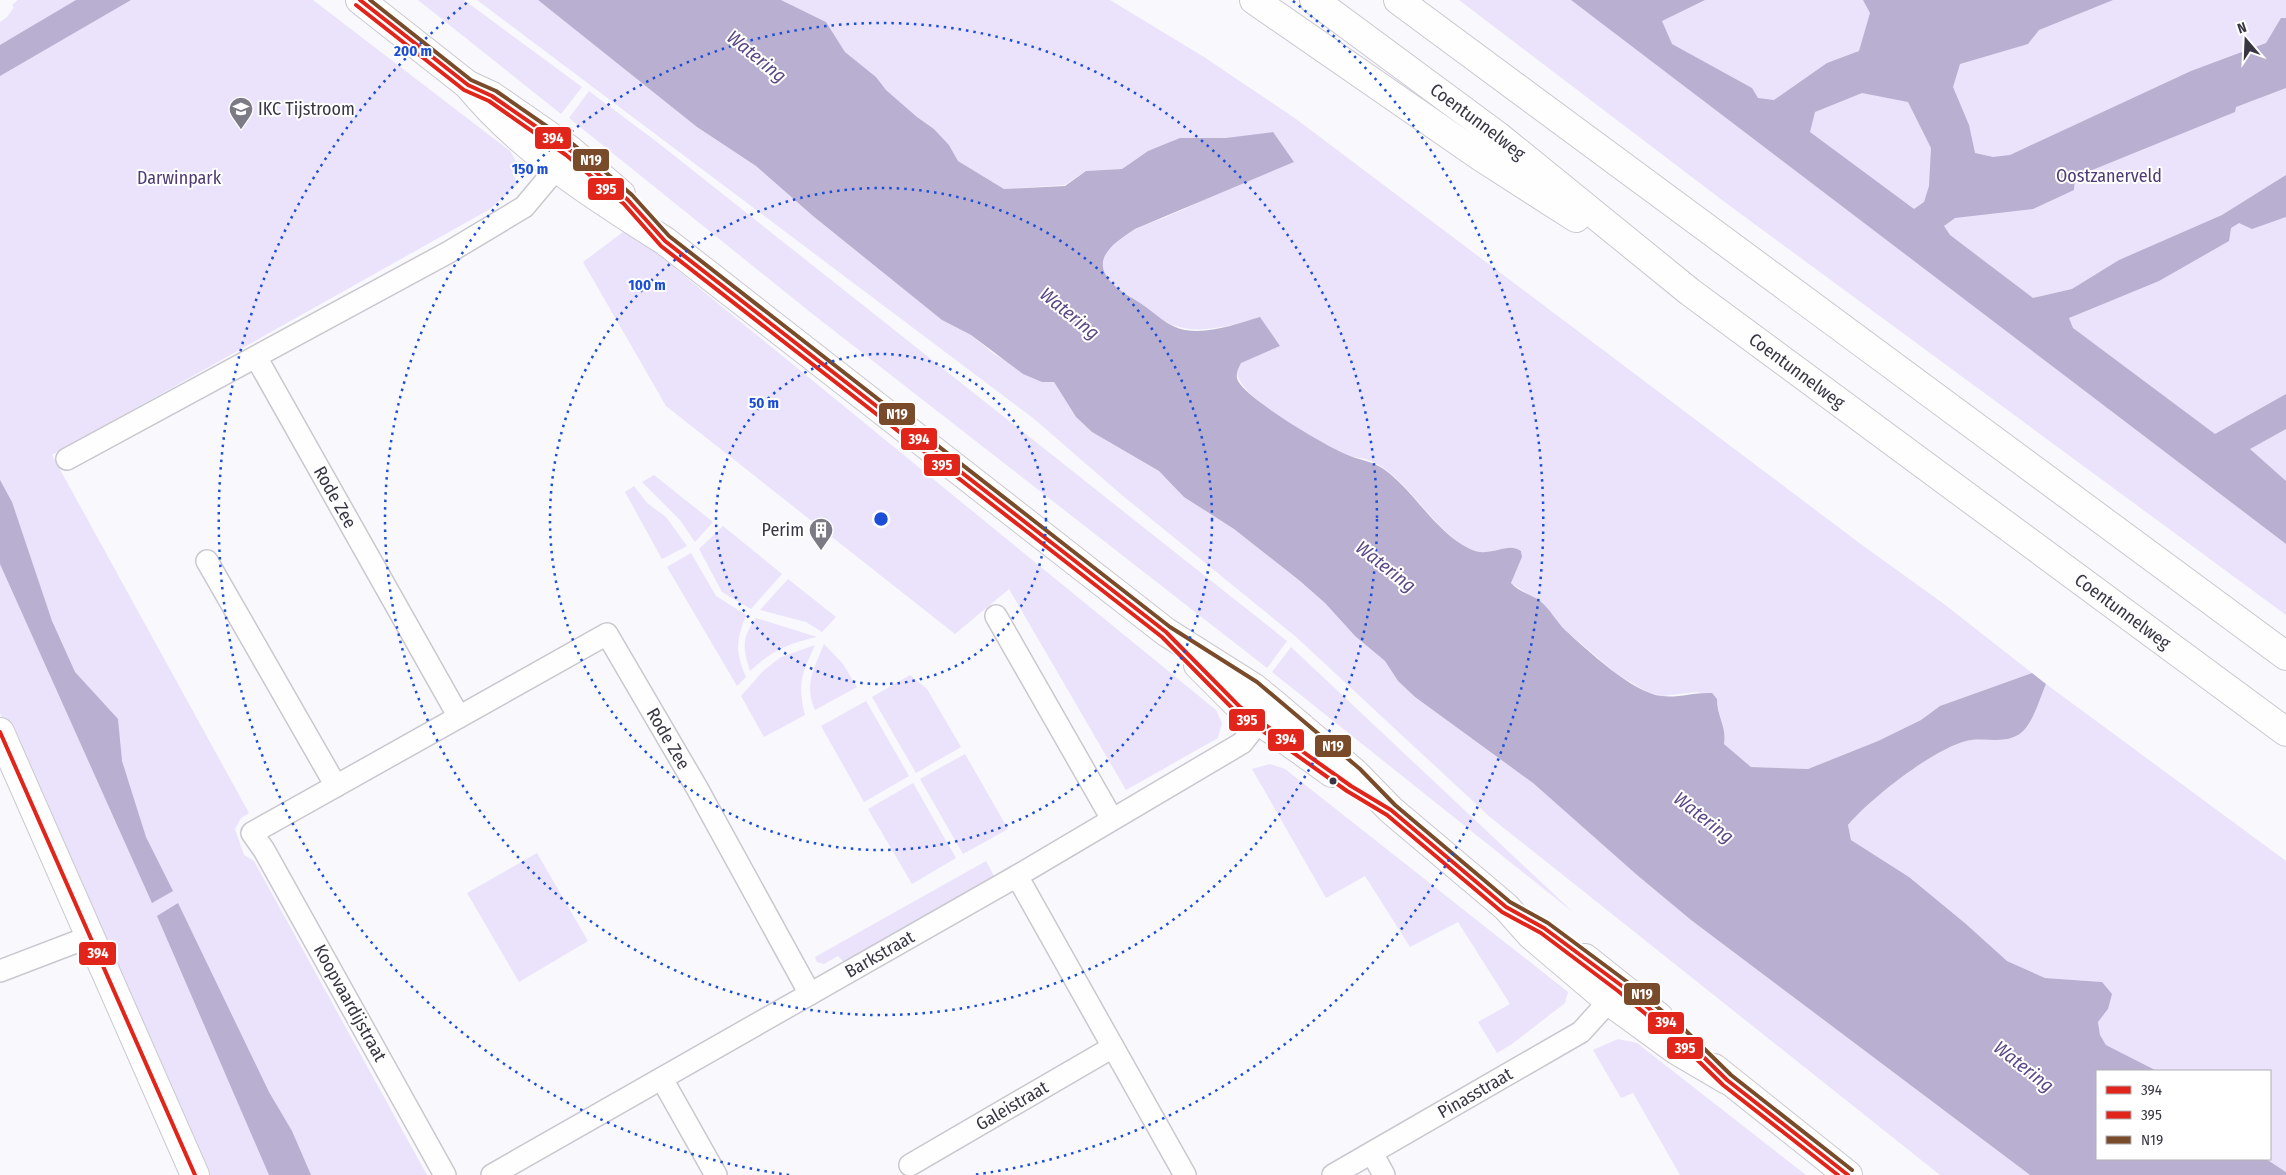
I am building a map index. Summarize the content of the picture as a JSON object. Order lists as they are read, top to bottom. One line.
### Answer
{"streets":{"main road":["Coentunnelweg"],"street":["Rode Zee","Barkstraat","Koopvaardijstraat","Pinasstraat","Galeistraat"]},"crossings":[["Rode Zee","Barkstraat"],["Rode Zee","Koopvaardijstraat"]],"water":["Watering"],"parks":["Oostzanerveld","Darwinpark"],"places":{"school or university":["IKC Tijstroom"],"building":["Perim"]},"lines":["transit line 394","transit line N19","transit line 395"],"legend":["394","395","N19"],"north":"top","rings":["200 m","150 m","100 m","50 m"]}
